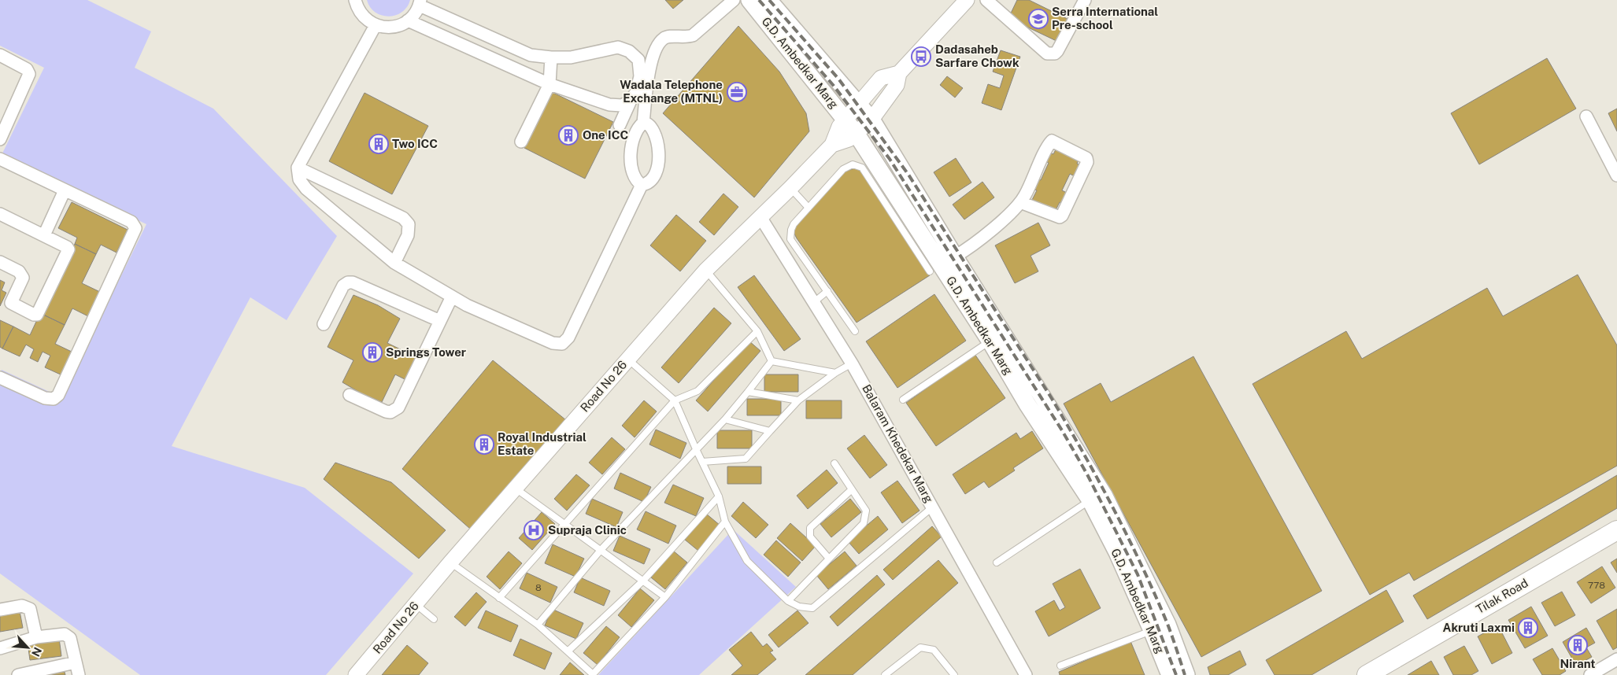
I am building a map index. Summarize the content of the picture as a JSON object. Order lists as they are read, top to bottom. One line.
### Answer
{"streets":{"main road":["G.D. Ambedkar Marg","Tilak Road"],"street":["Road No 26","Balaram Khedekar Marg"]},"crossings":[["G.D. Ambedkar Marg","Road No 26"],["Road No 26","Balaram Khedekar Marg"]],"places":{"school or university":["Serra International Pre-school"],"bus stop":["Dadasaheb Sarfare Chowk"],"office":["Wadala Telephone Exchange (MTNL)"],"building":["One ICC","Two ICC","Springs Tower","Royal Industrial Estate","Akruti Laxmi","Nirant"],"hospital":["Supraja Clinic"]},"house_numbers":["778","8"],"north":"bottom right"}
